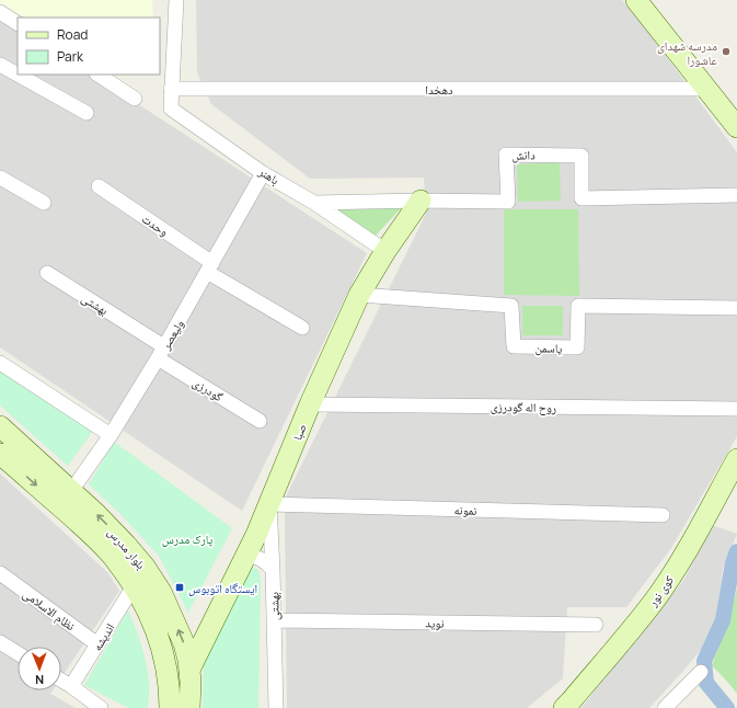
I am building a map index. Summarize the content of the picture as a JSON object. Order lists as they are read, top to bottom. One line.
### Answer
{"streets":{"street":["دهخدا","دانش","باهنر","وحدت","بهشتی","ولیعصر","یاسمن","گودرزی","روح اله گودرزی","صبا","نمونه","بلوار مدرس","کوی نور","نظام الاسلامی","نوید","اندیشه"]},"crossings":[["دهخدا","باهنر"],["دانش","باهنر"],["دانش","صبا"],["باهنر","ولیعصر"],["باهنر","صبا"],["وحدت","ولیعصر"],["بهشتی","ولیعصر"],["بهشتی","گودرزی"],["بهشتی","صبا"],["بهشتی","نمونه"],["بهشتی","نوید"],["ولیعصر","گودرزی"],["ولیعصر","بلوار مدرس"],["یاسمن","صبا"],["روح اله گودرزی","صبا"],["صبا","نمونه"],["صبا","بلوار مدرس"],["بلوار مدرس","اندیشه"],["نظام الاسلامی","اندیشه"]],"parks":["پارک مدرس"],"places":{"other":["مدرسه شهدای عاشورا"],"transit":["ایستگاه اتوبوس"]},"legend":["Road","Park"],"north":"bottom"}
